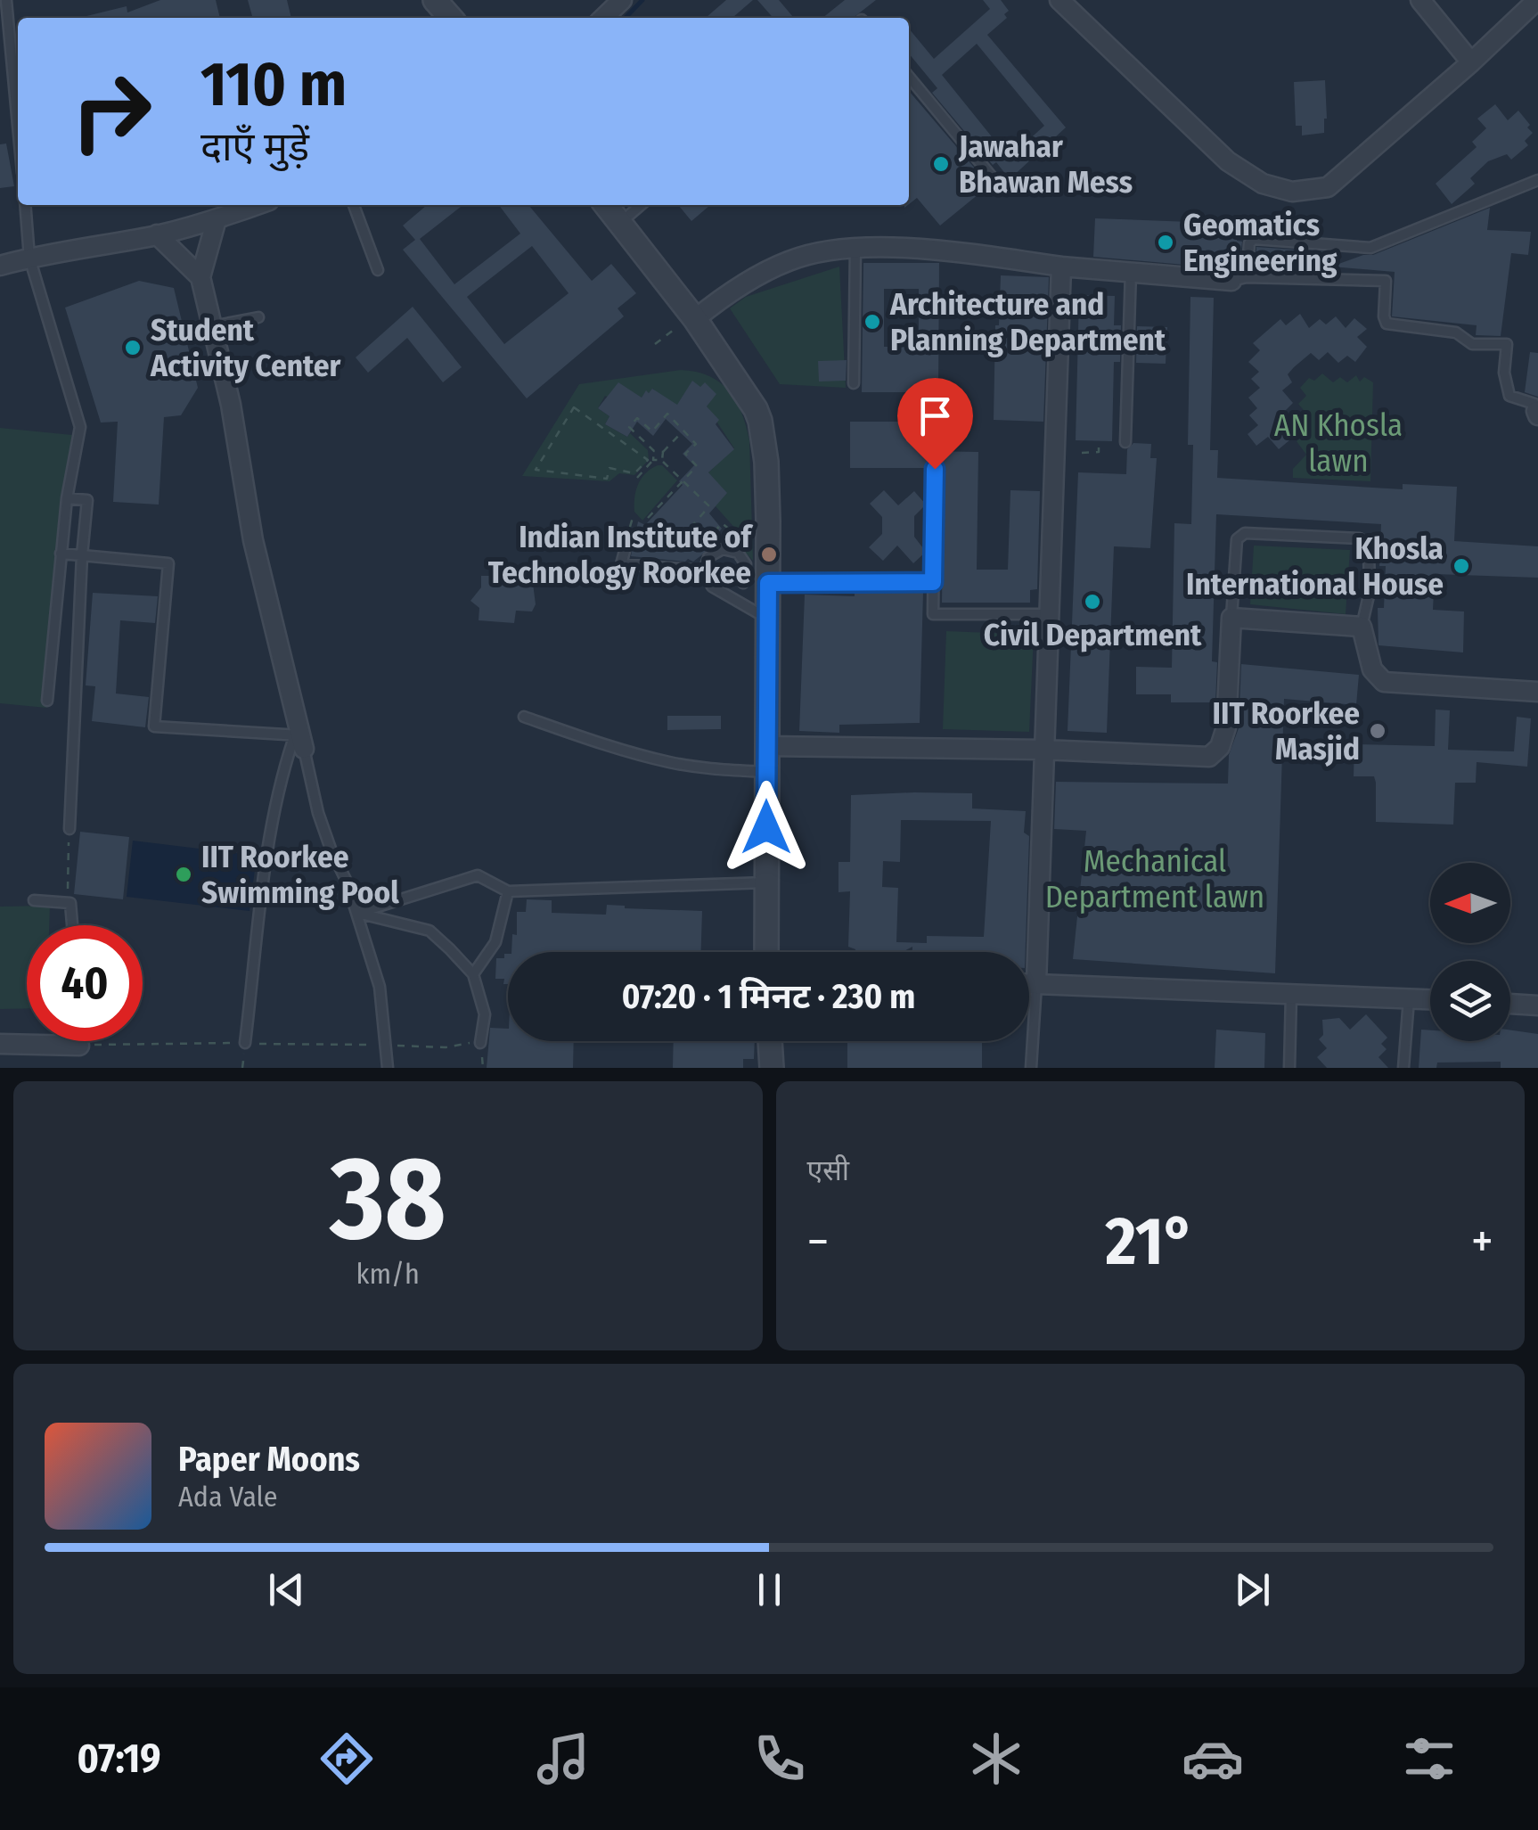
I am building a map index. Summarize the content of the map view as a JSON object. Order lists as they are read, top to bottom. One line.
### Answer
{"parks":["AN Khosla lawn","Mechanical Department lawn"],"places":["Jawahar Bhawan Mess","Geomatics Engineering","Architecture and Planning Department","Student Activity Center","Indian Institute of Technology Roorkee","Khosla International House","Civil Department","IIT Roorkee Masjid","IIT Roorkee Swimming Pool"],"north":"left","page":{"turn":["110 m","दाएँ मुड़ें"],"limit":"40","trip":"07:20 · 1 मिनट · 230 m","tile":[["38","km/h"],"एसी"],"heat":["−","21°","+"],"song":["Paper Moons","Ada Vale"],"tabs":"07:19"}}
